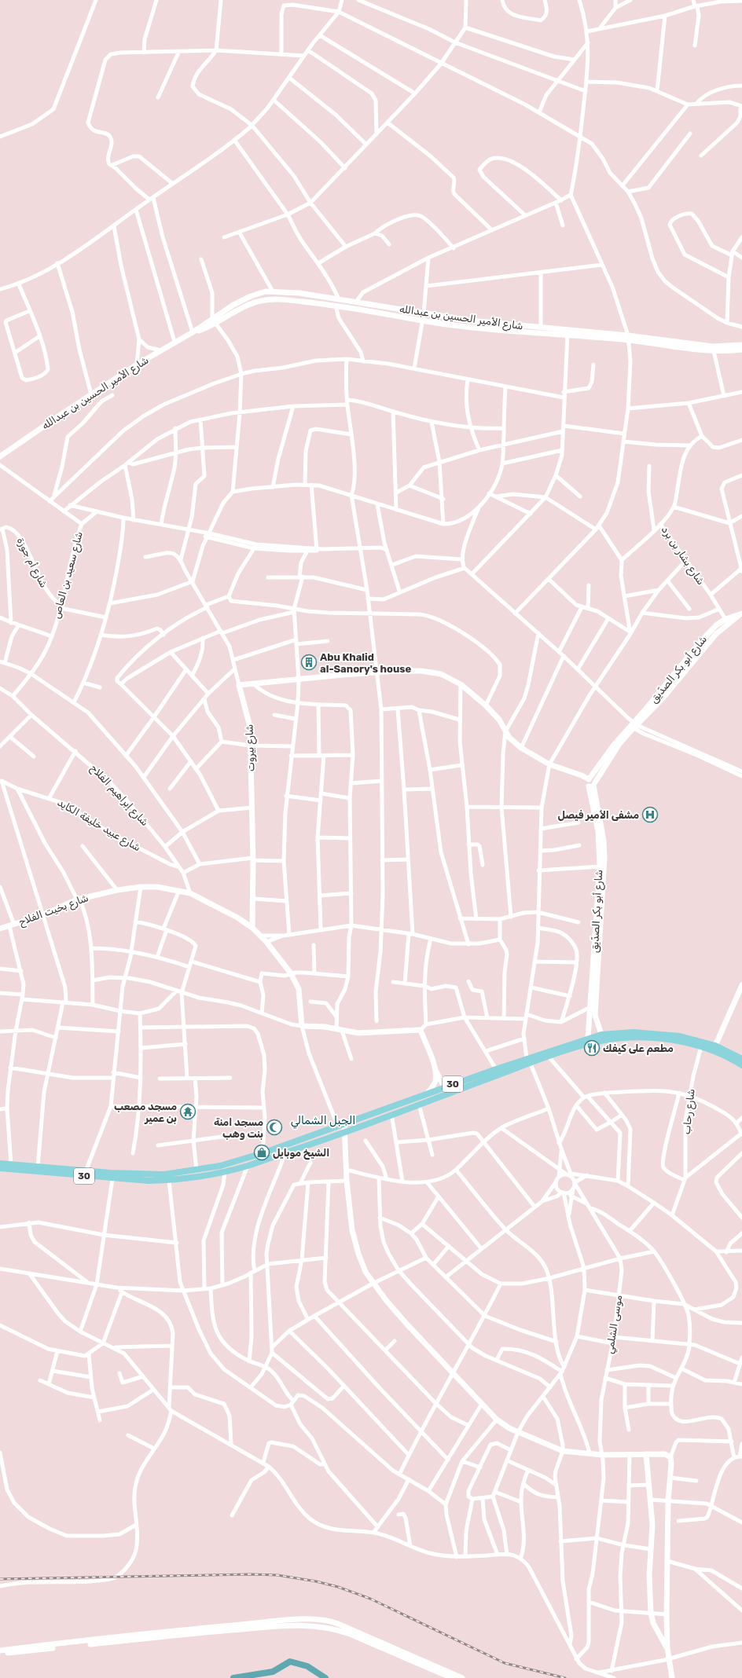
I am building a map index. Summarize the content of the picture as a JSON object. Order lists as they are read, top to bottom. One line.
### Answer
{"streets":{"main road":["30"],"street":["شارع الأمير الحسين بن عبدالله","شارع بشار بن برد","شارع أم جوزة","شارع سعيد بن العاص","شارع أبو بكر الصدّيق","شارع بيروت","شارع إبراهيم الفلاح","شارع عبيد خليفة الكايد","شارع بخيت الفلاح","شارع رحاب","موسى الشلمي"]},"crossings":[["شارع بشار بن برد","شارع أبو بكر الصدّيق"],["شارع أم جوزة","شارع سعيد بن العاص"],["شارع سعيد بن العاص","شارع إبراهيم الفلاح"],["شارع أبو بكر الصدّيق","30"],["شارع بيروت","شارع بخيت الفلاح"],["شارع إبراهيم الفلاح","شارع عبيد خليفة الكايد"],["شارع إبراهيم الفلاح","شارع بخيت الفلاح"],["شارع بخيت الفلاح","30"],["30","شارع رحاب"]],"districts":["الجبل الشمالي"],"places":{"building":["Abu Khalid al-Sanory's house"],"hospital":["مشفى الأمير فيصل"],"restaurant":["مطعم على كيفك"],"temple":["مسجد مصعب بن عمير"],"mosque":["مسجد امنة بنت وهب"],"shop":["الشيخ موبايل"]}}
